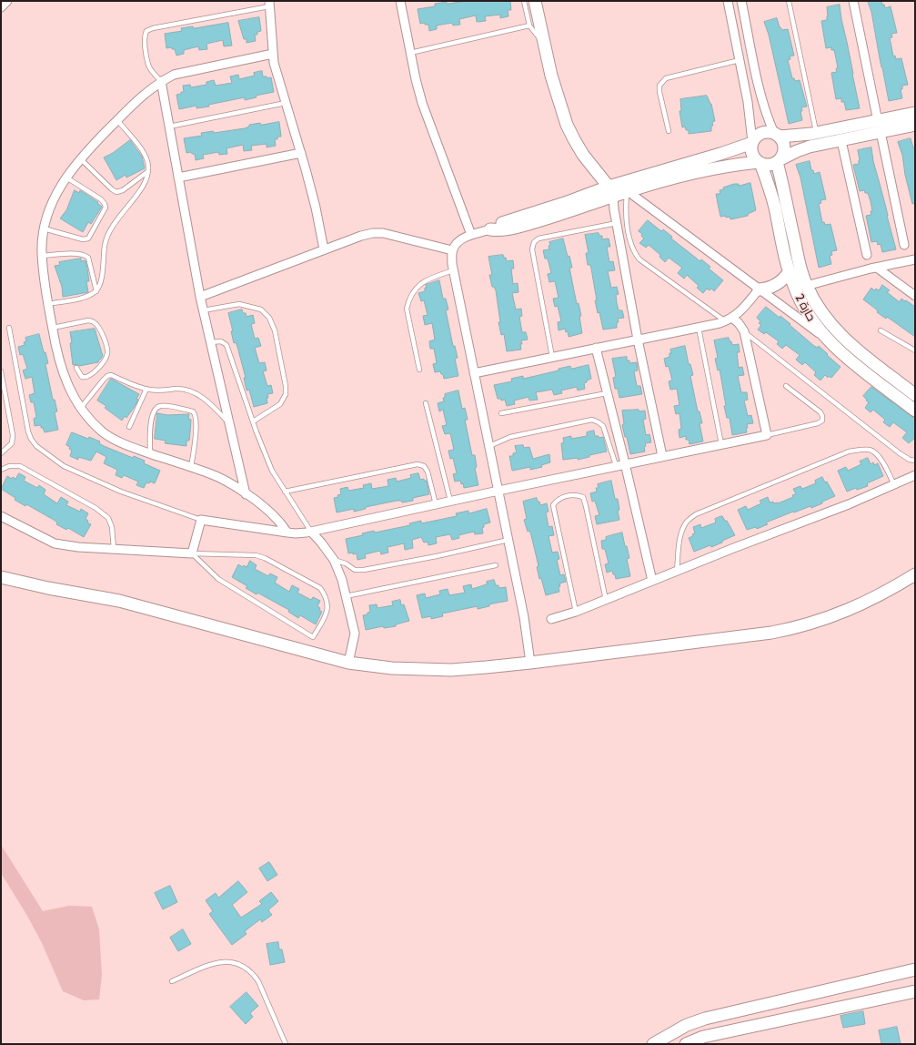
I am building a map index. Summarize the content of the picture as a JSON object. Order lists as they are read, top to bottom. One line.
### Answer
{"streets":{"street":["حارة 2"]}}
